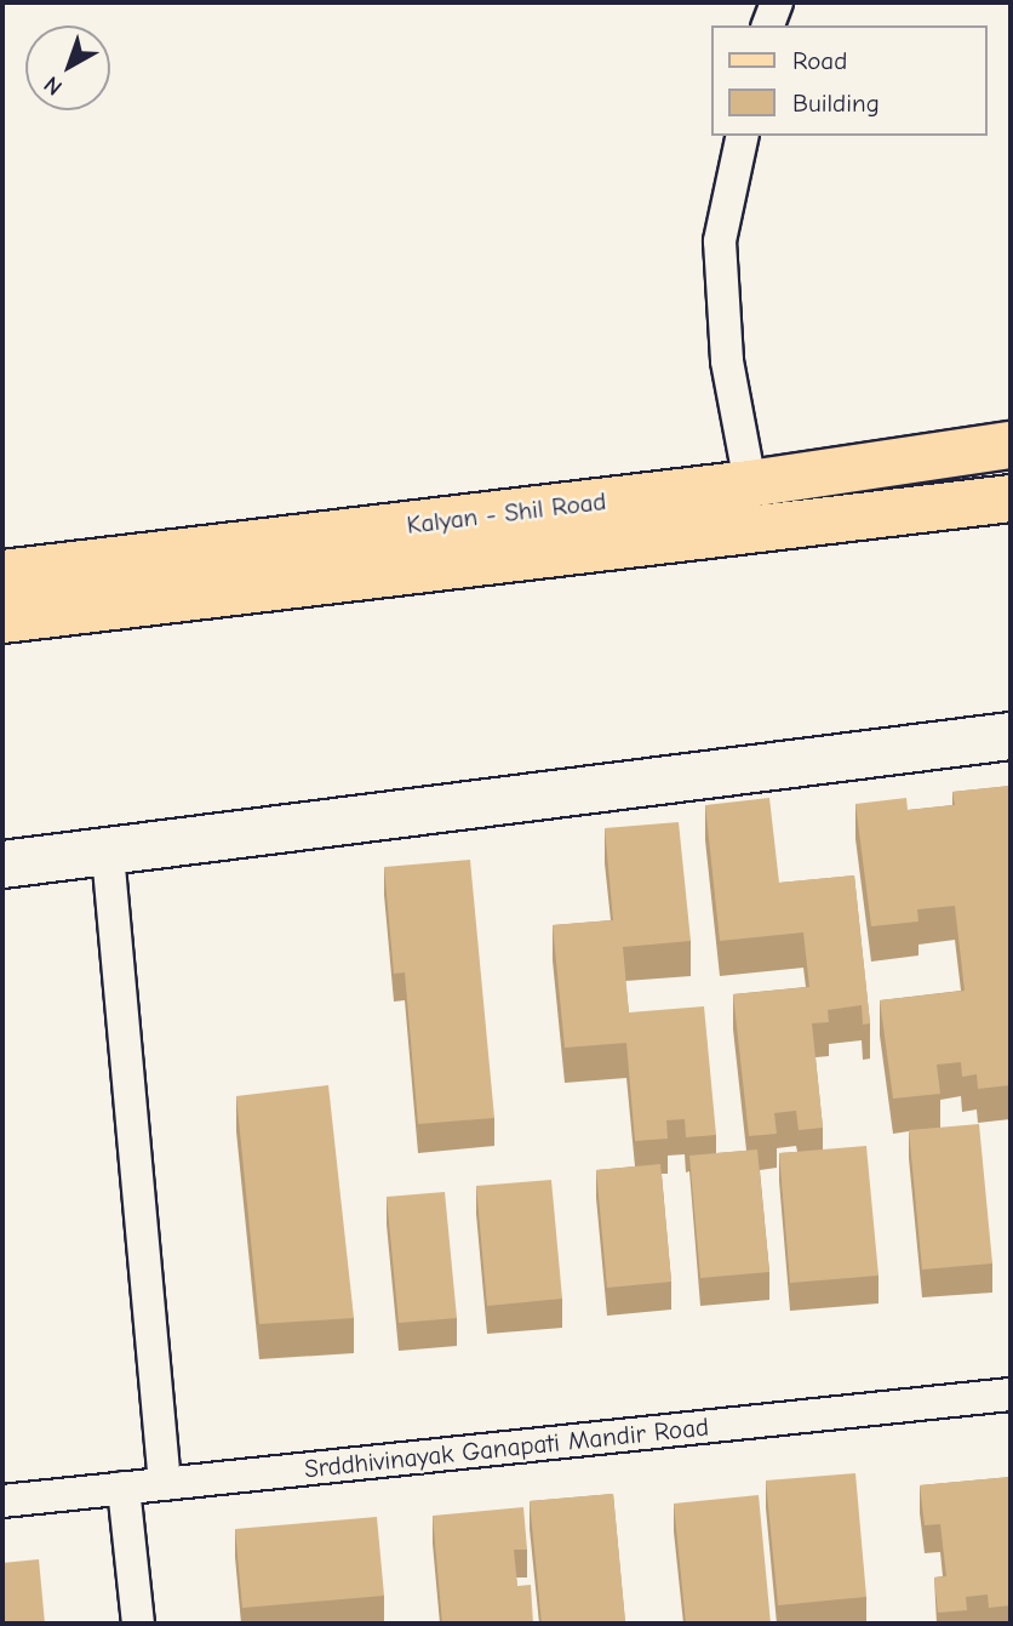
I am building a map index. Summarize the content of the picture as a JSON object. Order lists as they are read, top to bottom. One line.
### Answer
{"streets":{"main road":["Kalyan - Shil Road"],"street":["Srddhivinayak Ganapati Mandir Road"]},"legend":["Road","Building"],"north":"bottom left"}
